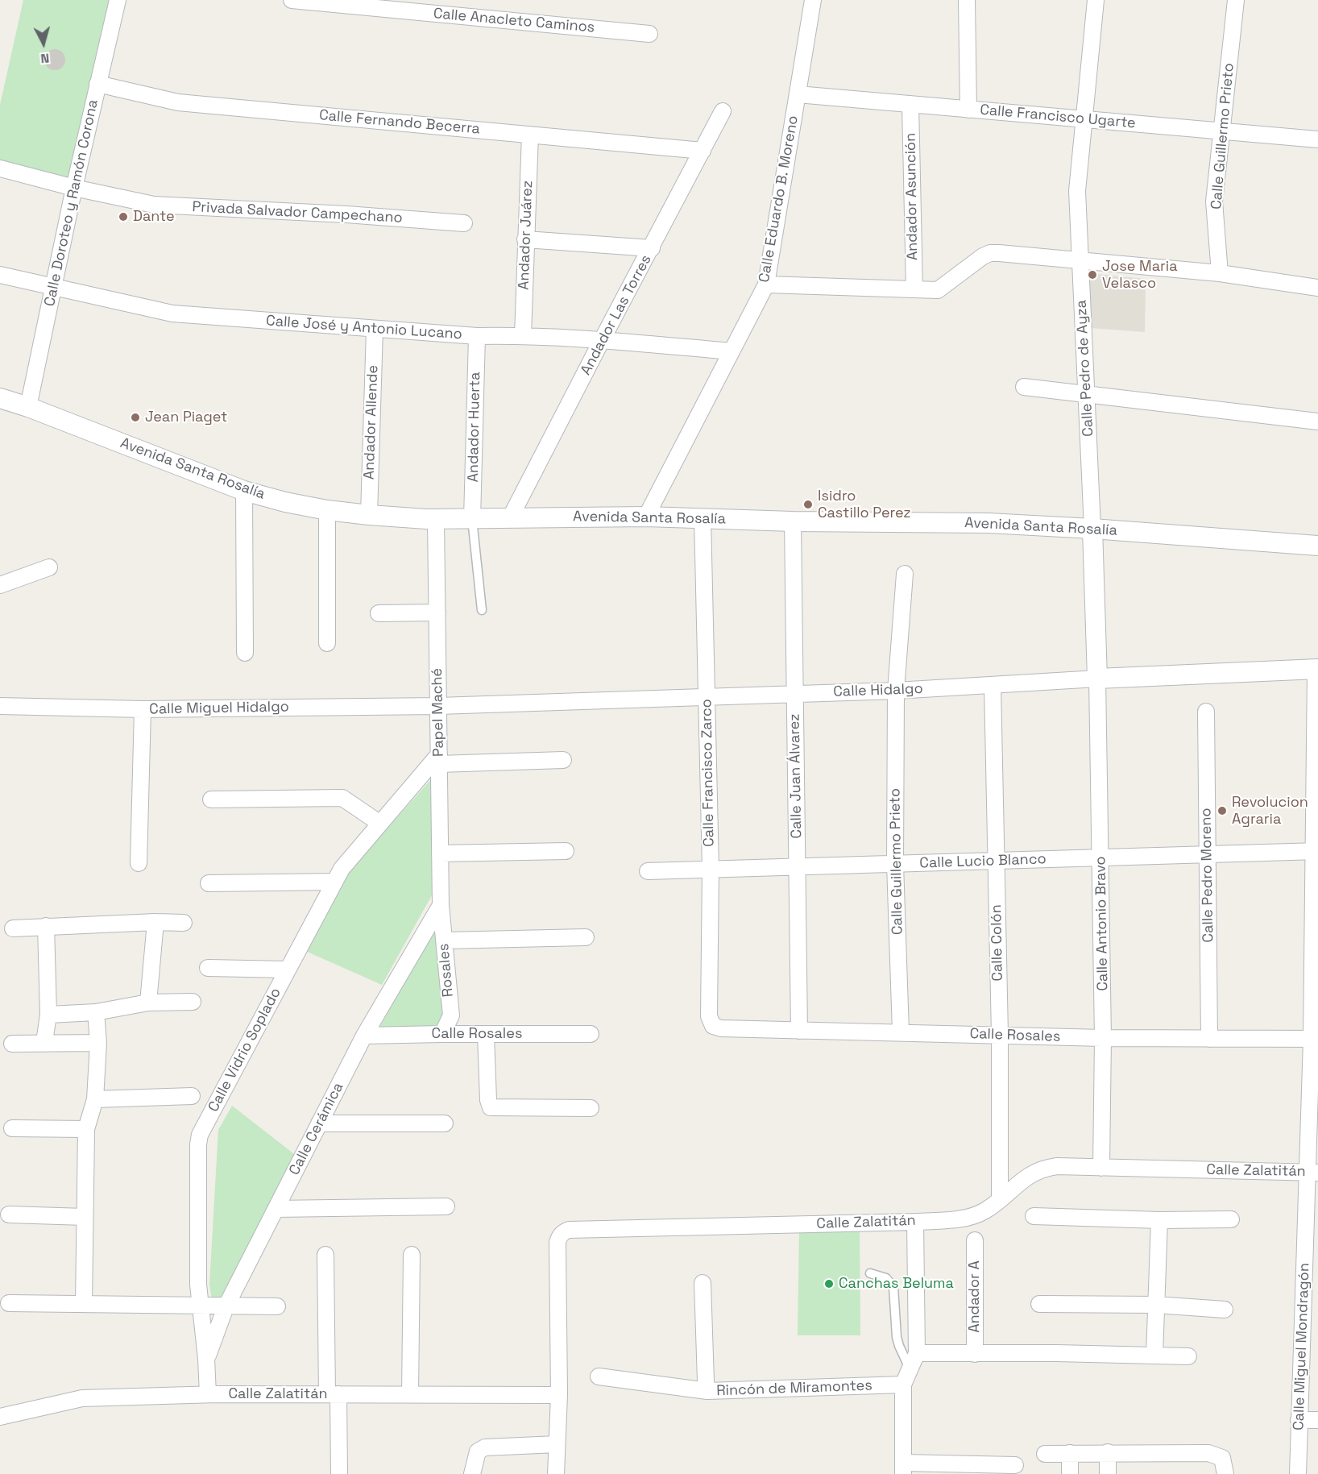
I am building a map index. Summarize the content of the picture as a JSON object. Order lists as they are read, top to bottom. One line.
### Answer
{"streets":{"street":["Calle Anacleto Caminos","Calle Francisco Ugarte","Calle Fernando Becerra","Calle Guillermo Prieto","Andador Asunción","Calle Eduardo B. Moreno","Calle Doroteo y Ramón Corona","Privada Salvador Campechano","Andador Juárez","Andador Las Torres","Calle José y Antonio Lucano","Calle Pedro de Ayza","Andador Allende","Andador Huerta","Avenida Santa Rosalía","Calle Hidalgo","Calle Miguel Hidalgo","Papel Maché","Calle Francisco Zarco","Calle Juan Álvarez","Calle Lucio Blanco","Calle Pedro Moreno","Calle Antonio Bravo","Calle Colón","Rosales","Calle Rosales","Calle Vidrio Soplado","Calle Cerámica","Calle Zalatitán","Andador A","Calle Miguel Mondragón","Rincón de Miramontes"]},"crossings":[["Calle Francisco Ugarte","Calle Guillermo Prieto"],["Calle Francisco Ugarte","Andador Asunción"],["Calle Francisco Ugarte","Calle Eduardo B. Moreno"],["Calle Francisco Ugarte","Calle Pedro de Ayza"],["Calle Fernando Becerra","Calle Doroteo y Ramón Corona"],["Calle Fernando Becerra","Andador Juárez"],["Calle Fernando Becerra","Andador Las Torres"],["Calle Guillermo Prieto","Calle Hidalgo"],["Calle Guillermo Prieto","Calle Lucio Blanco"],["Calle Guillermo Prieto","Calle Rosales"],["Calle Eduardo B. Moreno","Calle José y Antonio Lucano"],["Calle Eduardo B. Moreno","Avenida Santa Rosalía"],["Calle Doroteo y Ramón Corona","Privada Salvador Campechano"],["Calle Doroteo y Ramón Corona","Calle José y Antonio Lucano"],["Calle Doroteo y Ramón Corona","Avenida Santa Rosalía"],["Andador Juárez","Calle José y Antonio Lucano"],["Andador Las Torres","Calle José y Antonio Lucano"],["Andador Las Torres","Avenida Santa Rosalía"],["Calle José y Antonio Lucano","Andador Allende"],["Calle José y Antonio Lucano","Andador Huerta"],["Calle Pedro de Ayza","Avenida Santa Rosalía"],["Calle Pedro de Ayza","Calle Hidalgo"],["Calle Pedro de Ayza","Calle Antonio Bravo"],["Andador Allende","Avenida Santa Rosalía"],["Andador Huerta","Avenida Santa Rosalía"],["Avenida Santa Rosalía","Papel Maché"],["Avenida Santa Rosalía","Calle Francisco Zarco"],["Avenida Santa Rosalía","Calle Juan Álvarez"],["Calle Hidalgo","Calle Miguel Hidalgo"],["Calle Hidalgo","Papel Maché"],["Calle Hidalgo","Calle Francisco Zarco"],["Calle Hidalgo","Calle Juan Álvarez"],["Calle Hidalgo","Calle Antonio Bravo"],["Calle Hidalgo","Calle Colón"],["Calle Hidalgo","Calle Miguel Mondragón"],["Calle Miguel Hidalgo","Papel Maché"],["Papel Maché","Rosales"],["Papel Maché","Calle Vidrio Soplado"],["Papel Maché","Calle Cerámica"],["Calle Francisco Zarco","Calle Lucio Blanco"],["Calle Francisco Zarco","Calle Rosales"],["Calle Juan Álvarez","Calle Lucio Blanco"],["Calle Juan Álvarez","Calle Rosales"],["Calle Lucio Blanco","Calle Pedro Moreno"],["Calle Lucio Blanco","Calle Antonio Bravo"],["Calle Lucio Blanco","Calle Colón"],["Calle Lucio Blanco","Calle Miguel Mondragón"],["Calle Pedro Moreno","Calle Rosales"],["Calle Antonio Bravo","Calle Rosales"],["Calle Antonio Bravo","Calle Zalatitán"],["Calle Colón","Calle Rosales"],["Calle Colón","Calle Zalatitán"],["Rosales","Calle Rosales"],["Rosales","Calle Cerámica"],["Calle Rosales","Calle Cerámica"],["Calle Rosales","Calle Miguel Mondragón"],["Calle Vidrio Soplado","Calle Cerámica"],["Calle Vidrio Soplado","Calle Zalatitán"],["Calle Zalatitán","Calle Miguel Mondragón"]],"places":["Dante","Jose Maria Velasco","Jean Piaget","Isidro Castillo Perez","Revolucion Agraria","Canchas Beluma"],"north":"bottom"}
